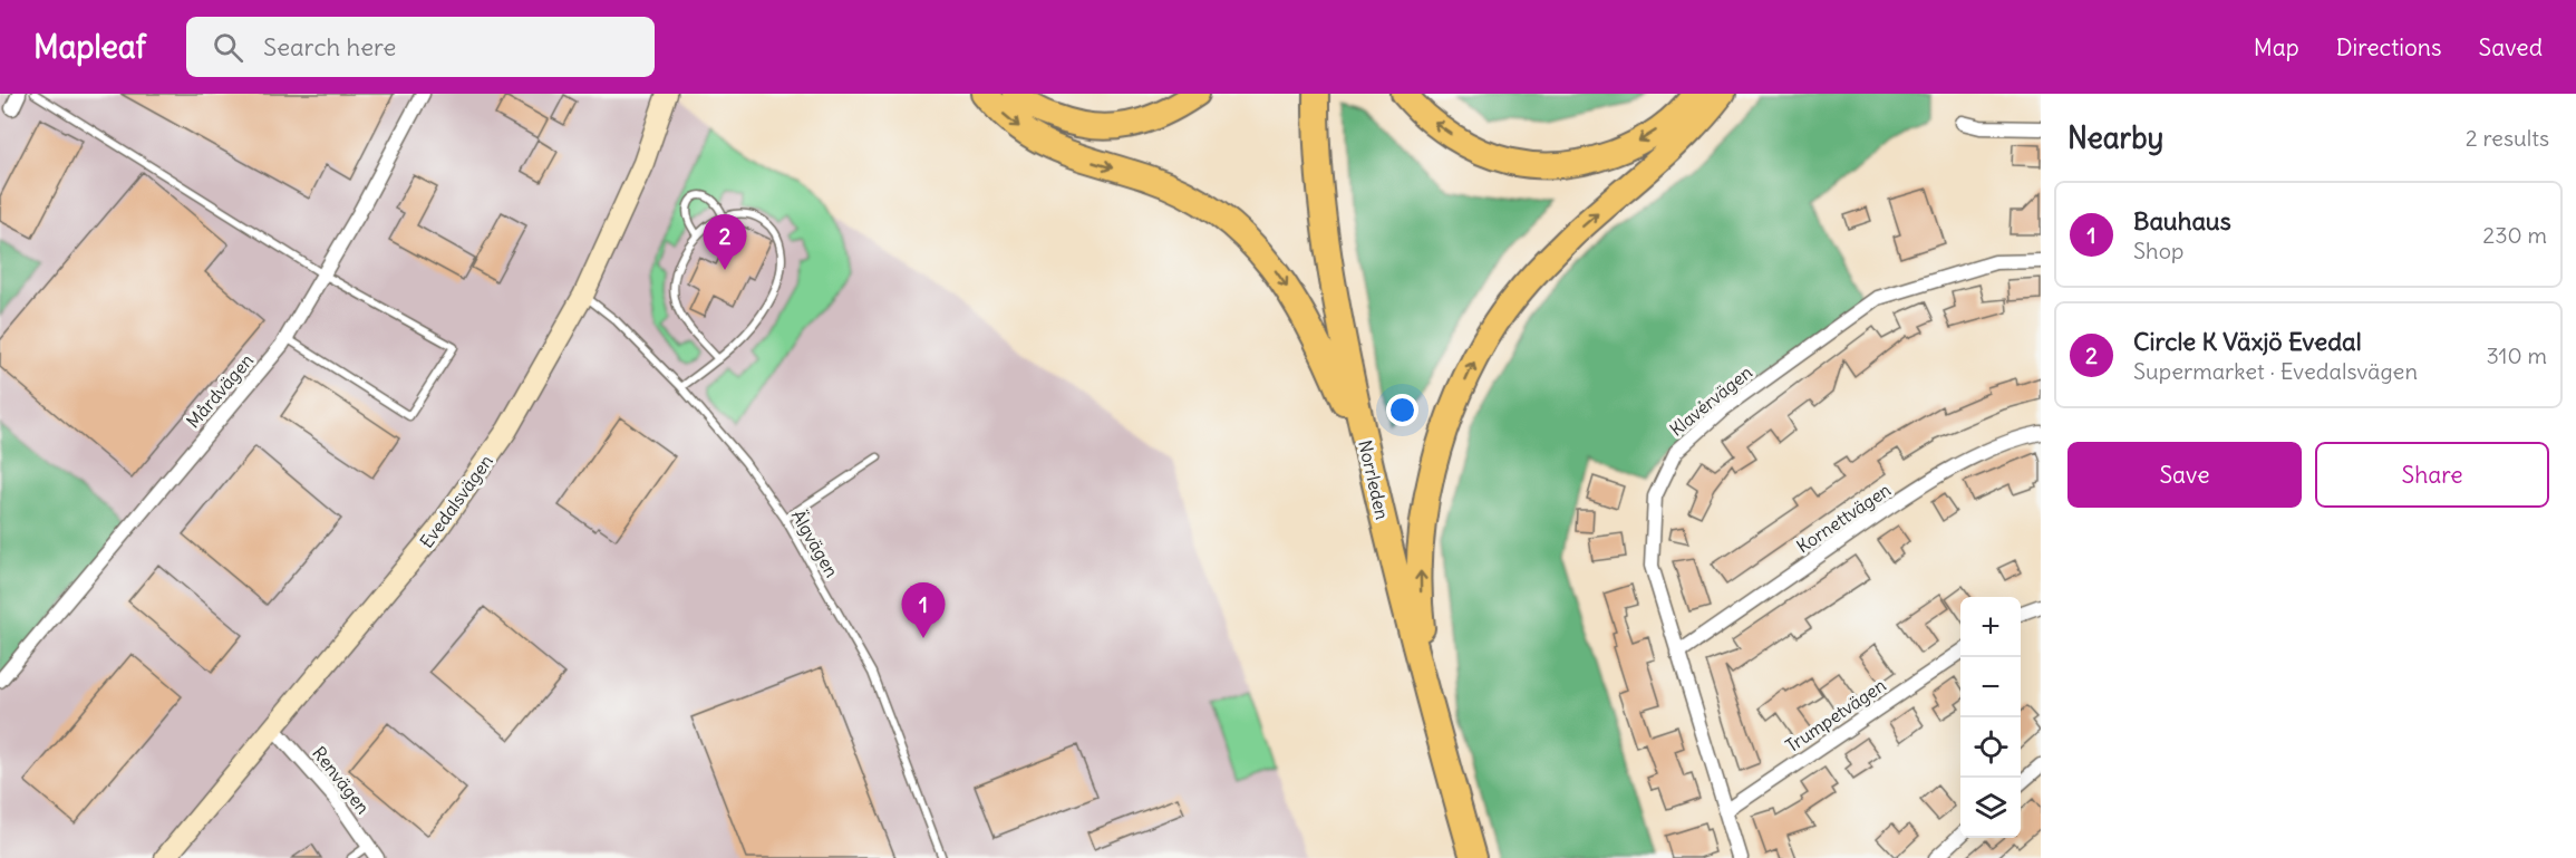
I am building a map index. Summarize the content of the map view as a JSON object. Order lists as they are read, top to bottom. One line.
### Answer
{"streets":{"highway":["Norrleden"],"street":["Mårdvägen","Klavérvägen","Evedalsvägen","Kornettvägen","Trumpetvägen","Renvägen"],"lane":["Älgvägen"]},"crossings":[["Klavérvägen","Kornettvägen"],["Klavérvägen","Trumpetvägen"],["Evedalsvägen","Älgvägen"],["Evedalsvägen","Renvägen"]],"page":{"header":"Mapleaf","search":"Search here","nav":["Map","Directions","Saved"],"heading":["Nearby","2 results"],"list":[{"mark":"1","name":"Bauhaus","note":"Shop","value":"230 m"},{"mark":"2","name":"Circle K Växjö Evedal","note":"Supermarket · Evedalsvägen","value":"310 m"}],"pins":["2","1"],"buttons":["Save","Share"],"map_buttons":["+","−"]}}
